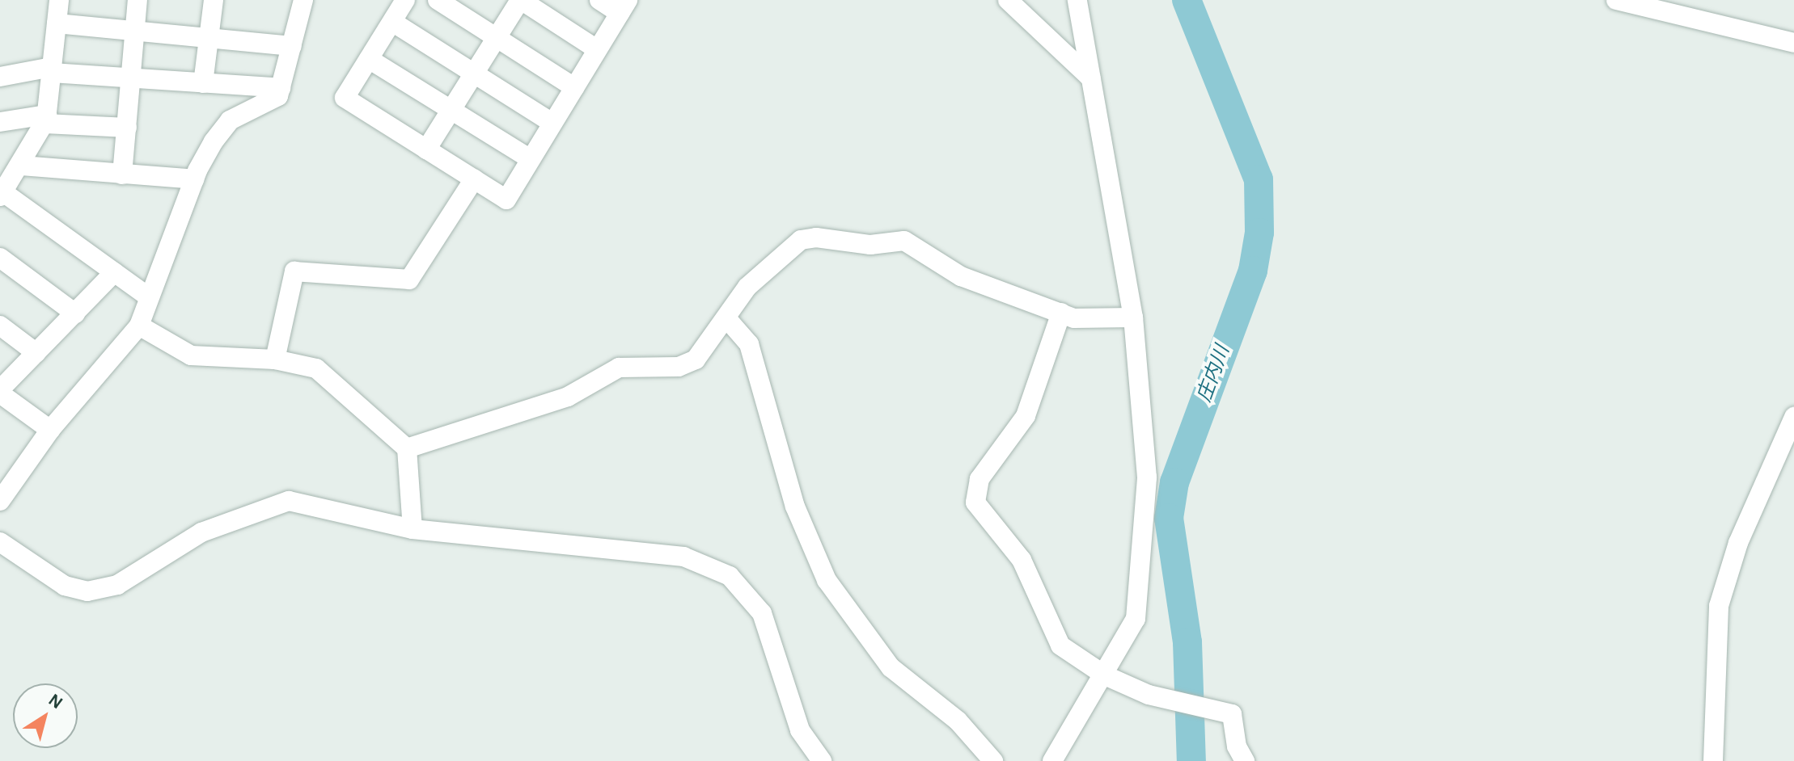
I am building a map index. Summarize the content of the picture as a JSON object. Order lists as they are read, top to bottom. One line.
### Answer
{"water":["庄内川"],"north":"top right"}
